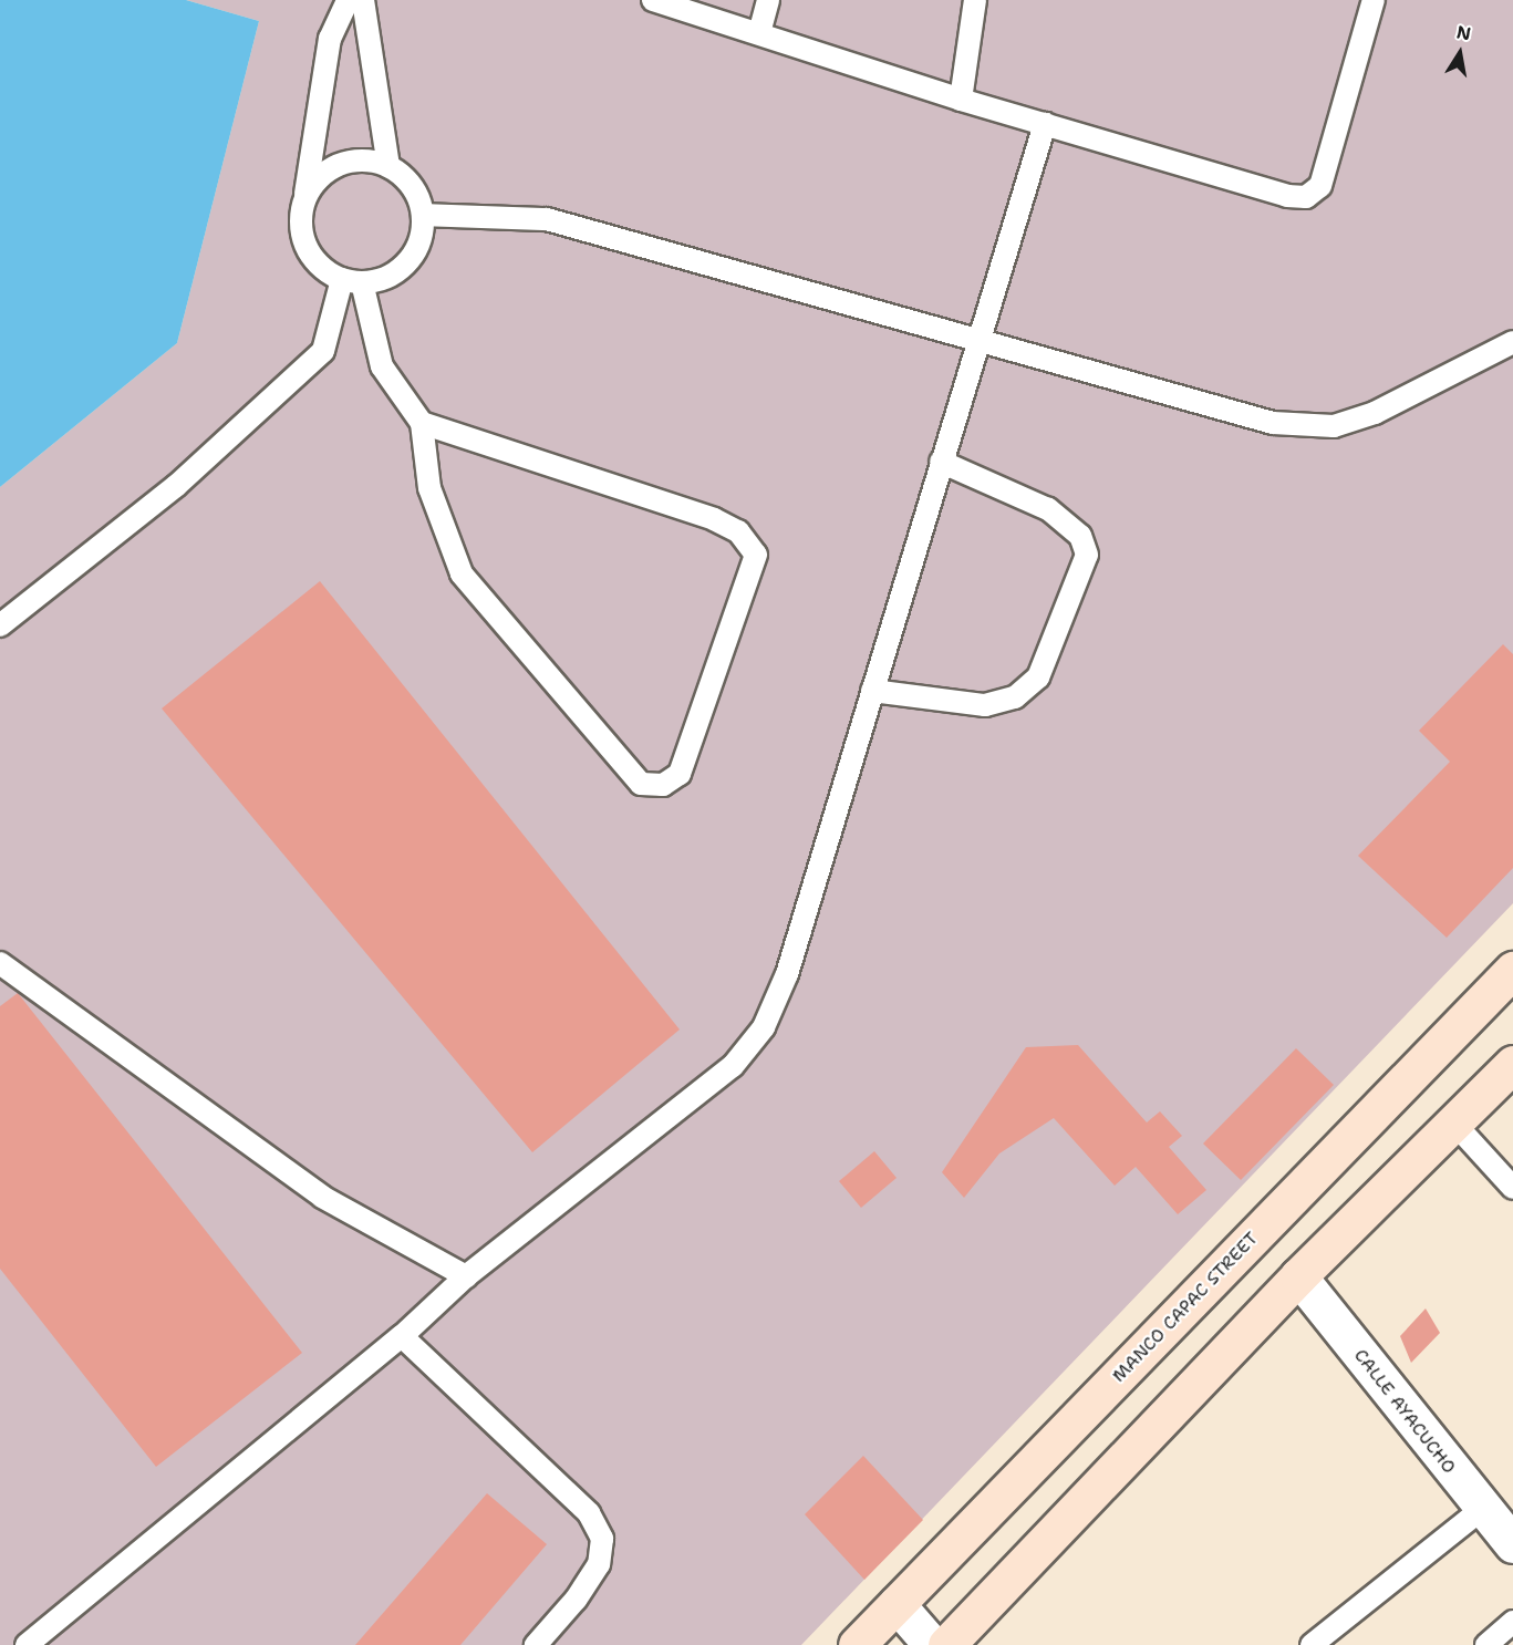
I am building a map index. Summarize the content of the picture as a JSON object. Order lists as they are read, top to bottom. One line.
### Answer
{"streets":{"main road":["MANCO CAPAC STREET"],"street":["CALLE AYACUCHO"]},"north":"top"}
